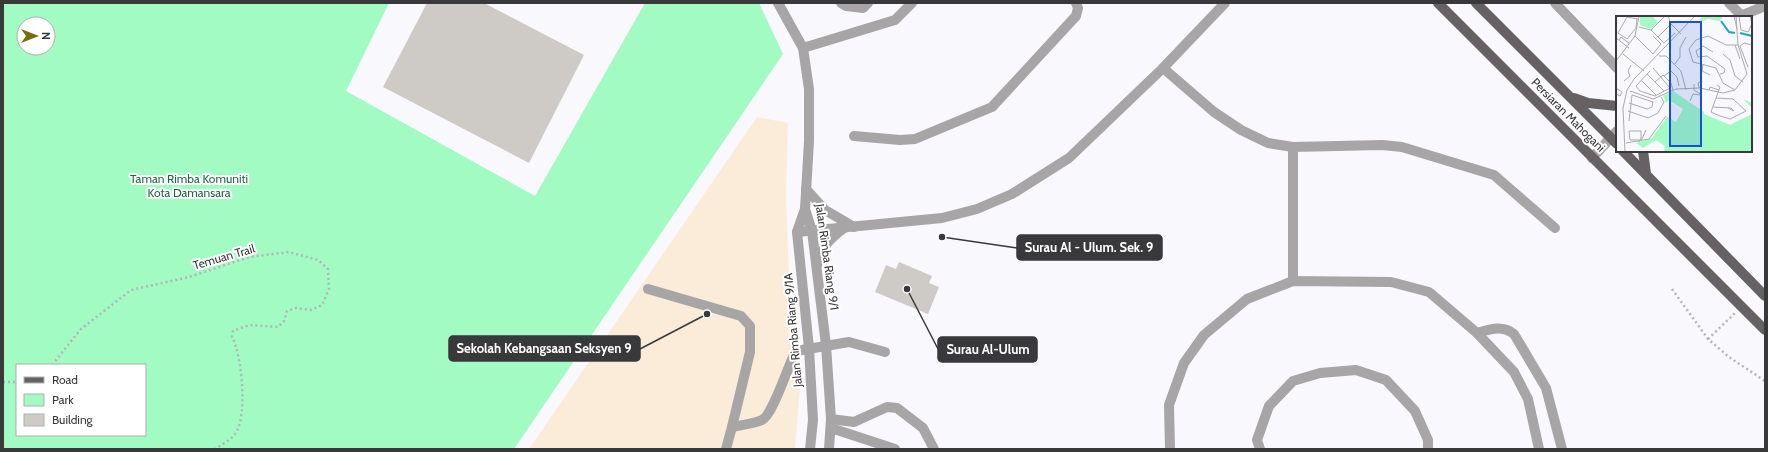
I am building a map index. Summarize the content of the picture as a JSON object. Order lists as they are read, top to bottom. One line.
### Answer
{"streets":{"main road":["Persiaran Mahogani"],"street":["Jalan Rimba Riang 9/1","Jalan Rimba Riang 9/1A"],"path":["Temuan Trail"]},"crossings":[["Jalan Rimba Riang 9/1","Jalan Rimba Riang 9/1A"]],"parks":["Taman Rimba Komuniti Kota Damansara"],"places":["Surau Al - Ulum. Sek. 9","Surau Al-Ulum","Sekolah Kebangsaan Seksyen 9"],"legend":["Road","Park","Building"],"north":"right"}
